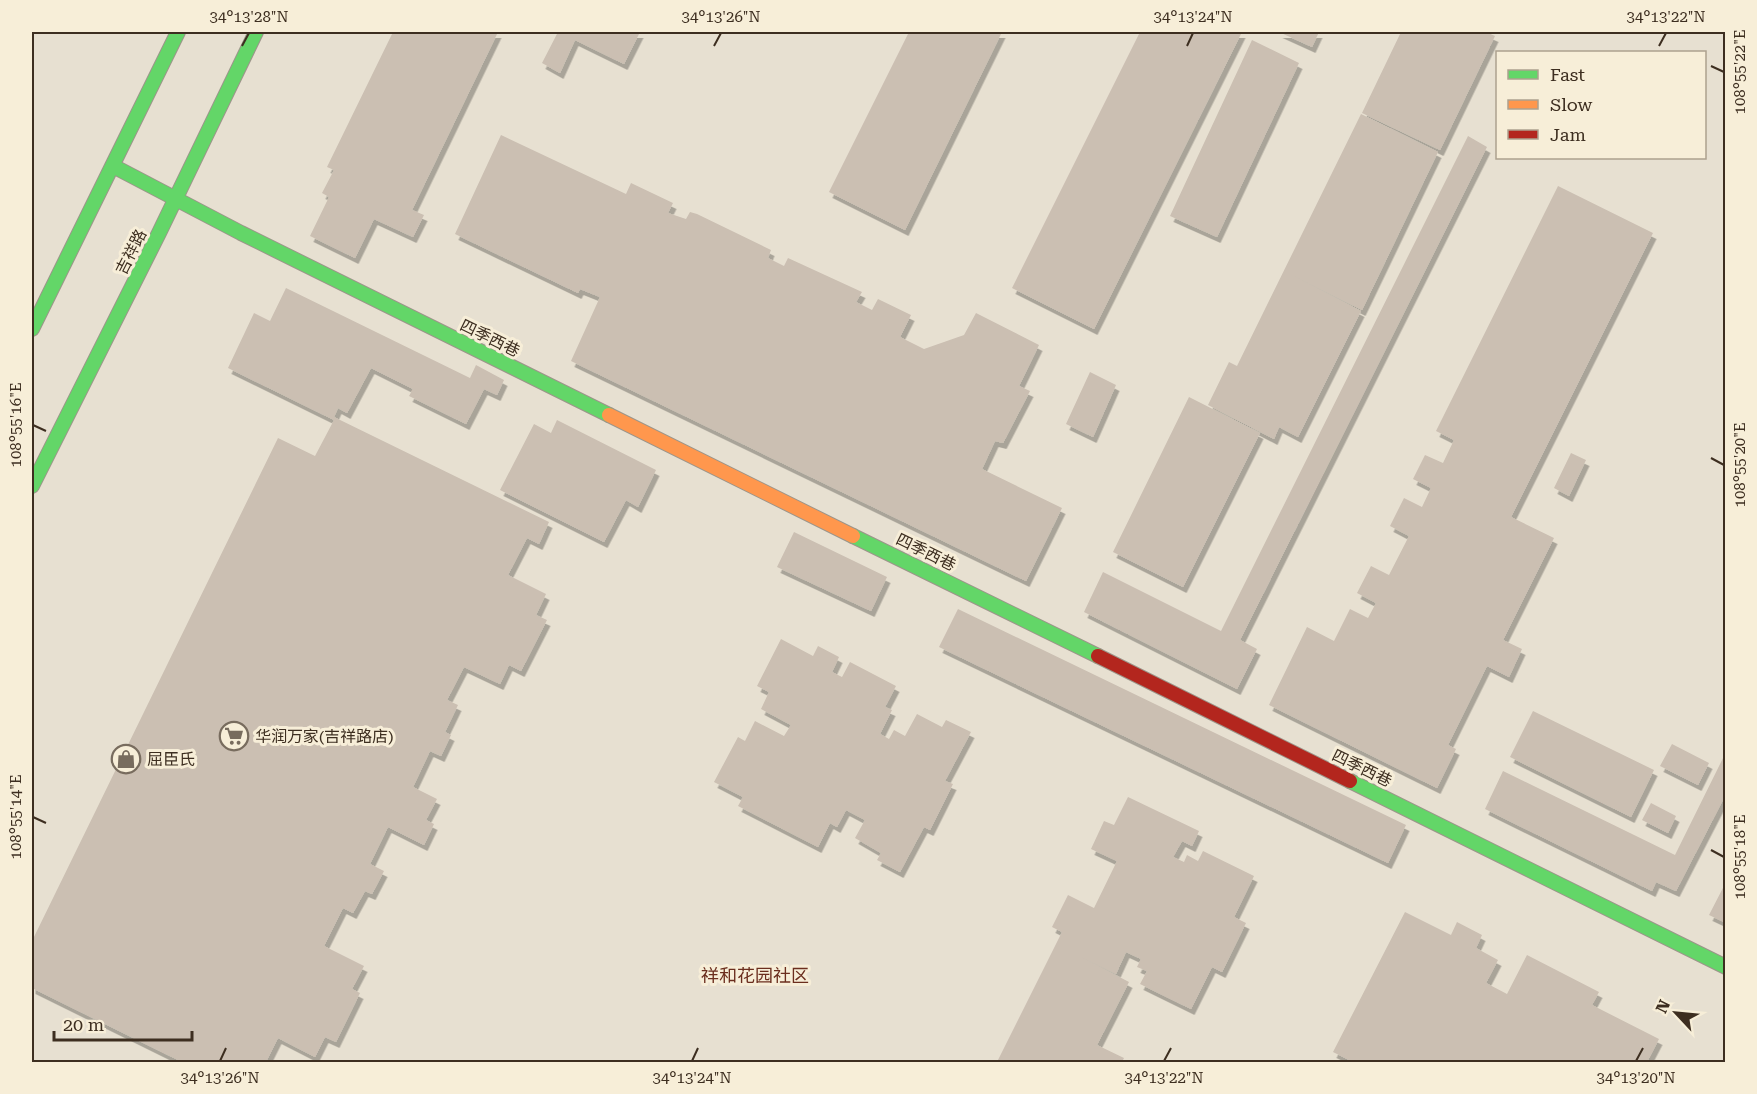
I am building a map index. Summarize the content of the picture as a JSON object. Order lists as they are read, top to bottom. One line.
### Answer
{"streets":{"street":["吉祥路","四季西巷"]},"crossings":[["吉祥路","四季西巷"]],"districts":["祥和花园社区"],"places":{"supermarket":["华润万家(吉祥路店)"],"shop":["屈臣氏"]},"legend":["Fast","Slow","Jam"],"scale_bar":"20 m","north":"top left","coordinates":["34°13'28\"N","34°13'26\"N","34°13'24\"N","34°13'22\"N","108°55'22\"E","108°55'16\"E","108°55'20\"E","108°55'14\"E","108°55'18\"E","34°13'20\"N"]}
